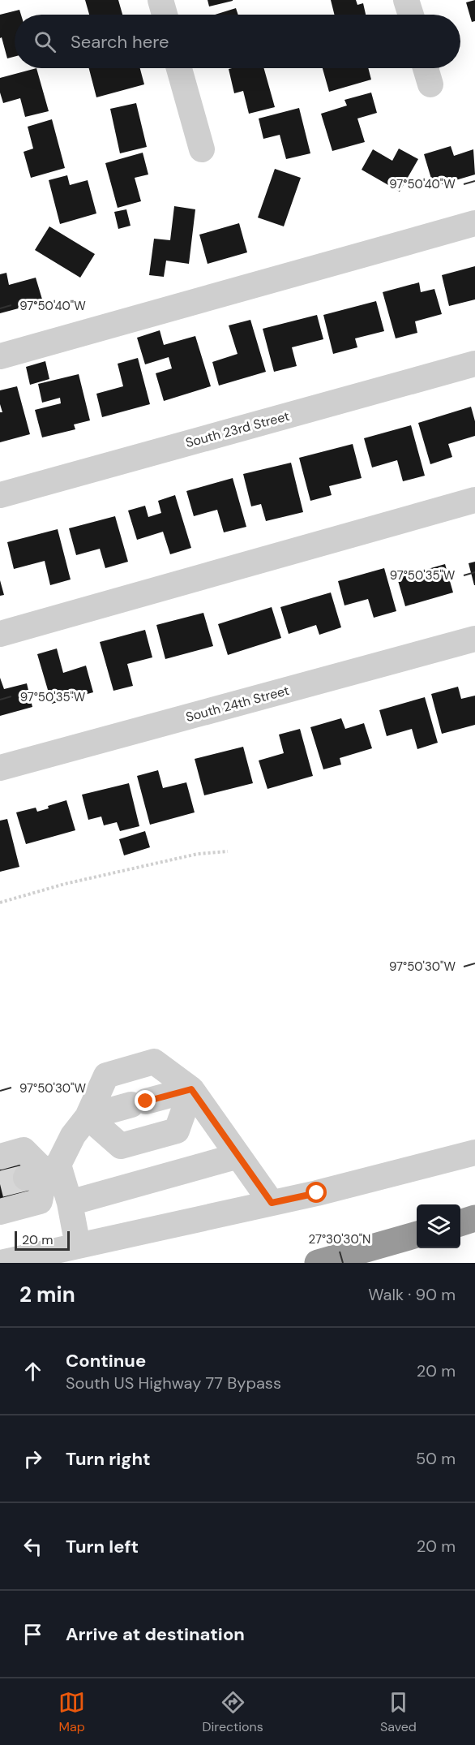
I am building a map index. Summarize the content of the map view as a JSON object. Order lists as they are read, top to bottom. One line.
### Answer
{"streets":{"street":["South 23rd Street","South 24th Street"]},"scale_bar":"20 m","page":{"search":"Search here","scale":"20 m","heading":["2 min","Walk · 90 m"],"list":[["Continue","South US Highway 77 Bypass","20 m"],["Turn right","50 m"],["Turn left","20 m"],"Arrive at destination"],"nav":["Map","Directions","Saved"]},"coordinates":["97°50'40\"W","97°50'35\"W","97°50'30\"W","27°30'30\"N"]}
